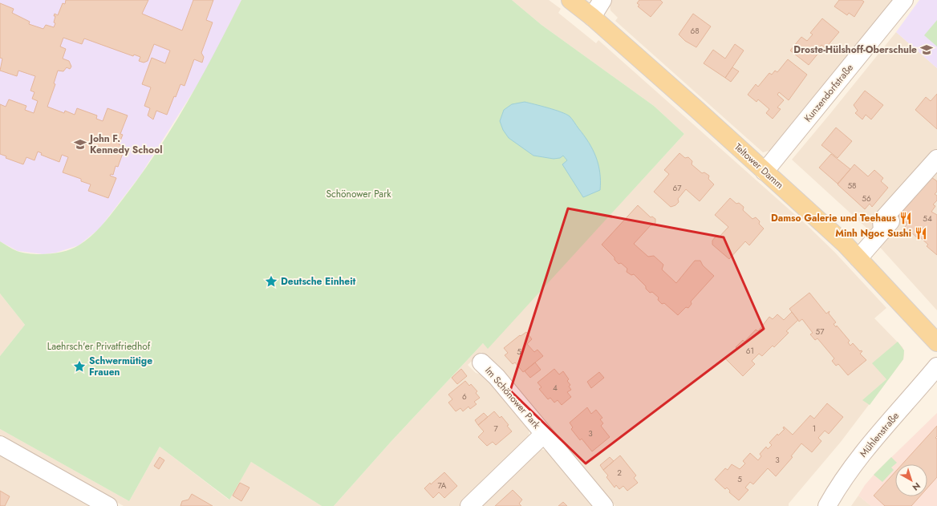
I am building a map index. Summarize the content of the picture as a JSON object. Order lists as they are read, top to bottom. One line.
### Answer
{"streets":{"main road":["Teltower Damm"],"street":["Kunzendorfstraße","Im Schönower Park","Mühlenstraße"]},"crossings":[["Kunzendorfstraße","Teltower Damm"]],"parks":["Schönower Park","Laehrsch'er Privatfriedhof"],"places":{"school or university":["Droste-Hülshoff-Oberschule","John F. Kennedy School"],"restaurant":["Damso Galerie und Teehaus","Minh Ngoc Sushi"],"place":["Deutsche Einheit","Schwermütige Frauen"]},"house_numbers":["68","58","67","56","54","57","61","5","4","6","7","1","3","3","2","5","7A"],"north":"bottom right"}
